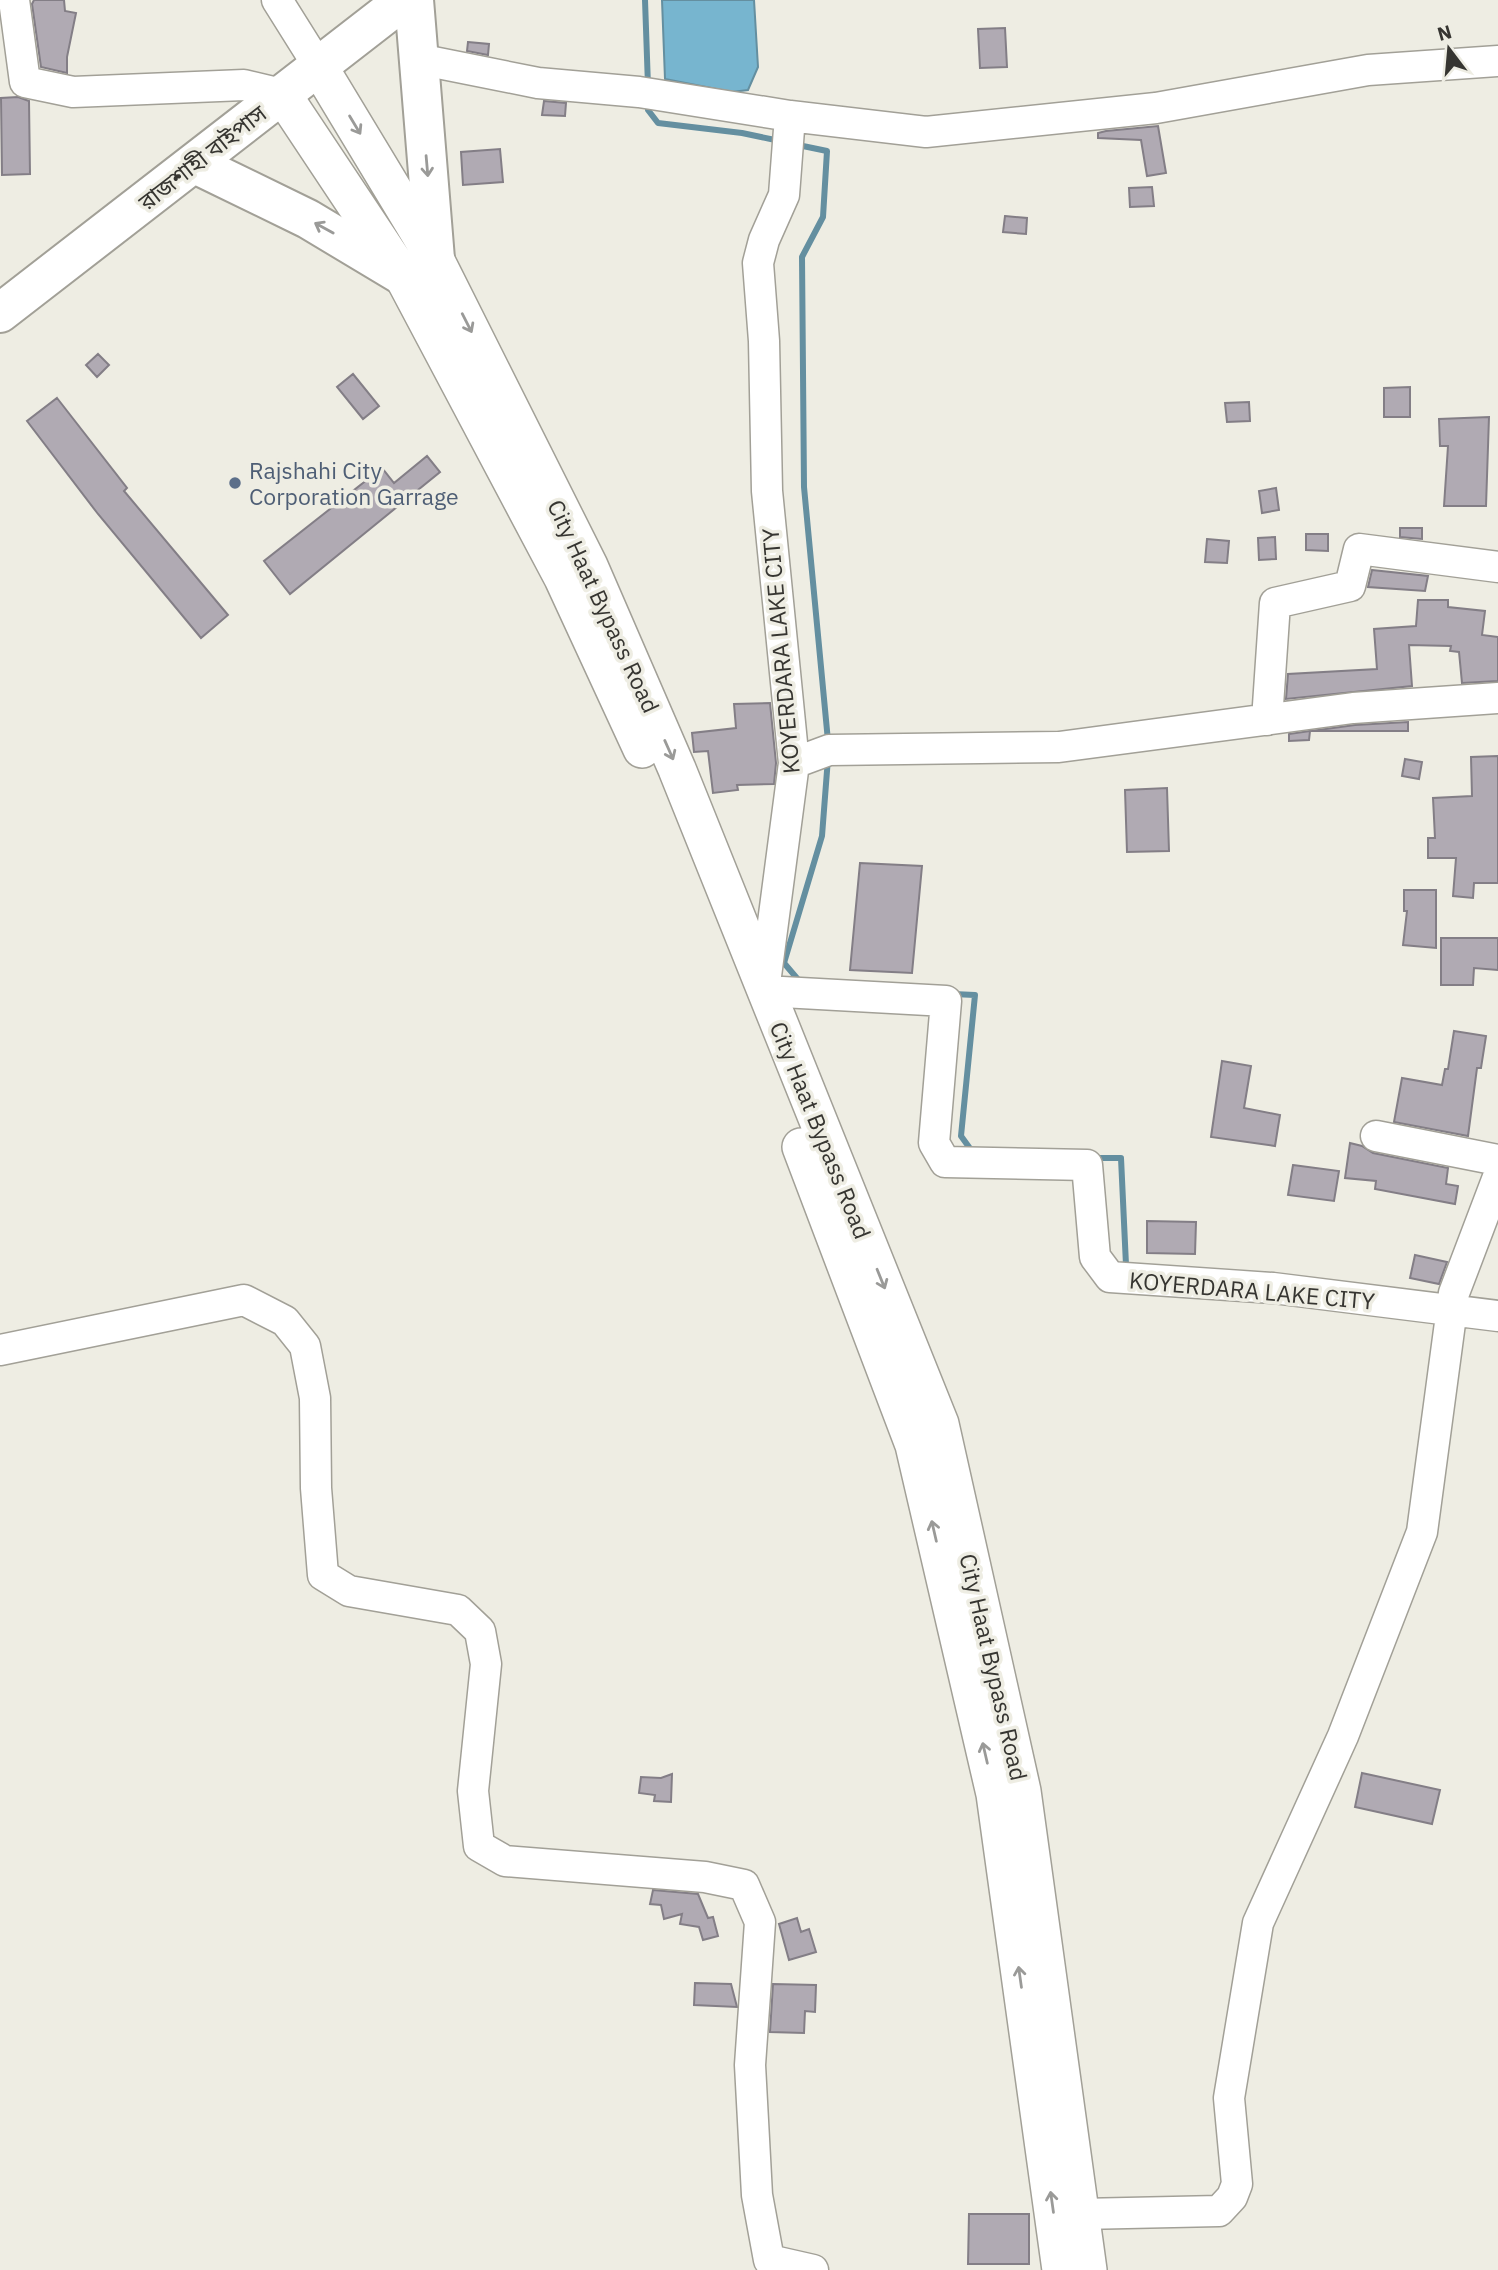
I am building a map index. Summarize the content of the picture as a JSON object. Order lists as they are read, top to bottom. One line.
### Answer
{"streets":{"highway":["রাজশাহী বাইপাস"],"main road":["City Haat Bypass Road"],"street":["KOYERDARA LAKE CITY"]},"crossings":[["রাজশাহী বাইপাস","City Haat Bypass Road"],["City Haat Bypass Road","KOYERDARA LAKE CITY"]],"places":["Rajshahi City Corporation Garrage"],"north":"top"}
